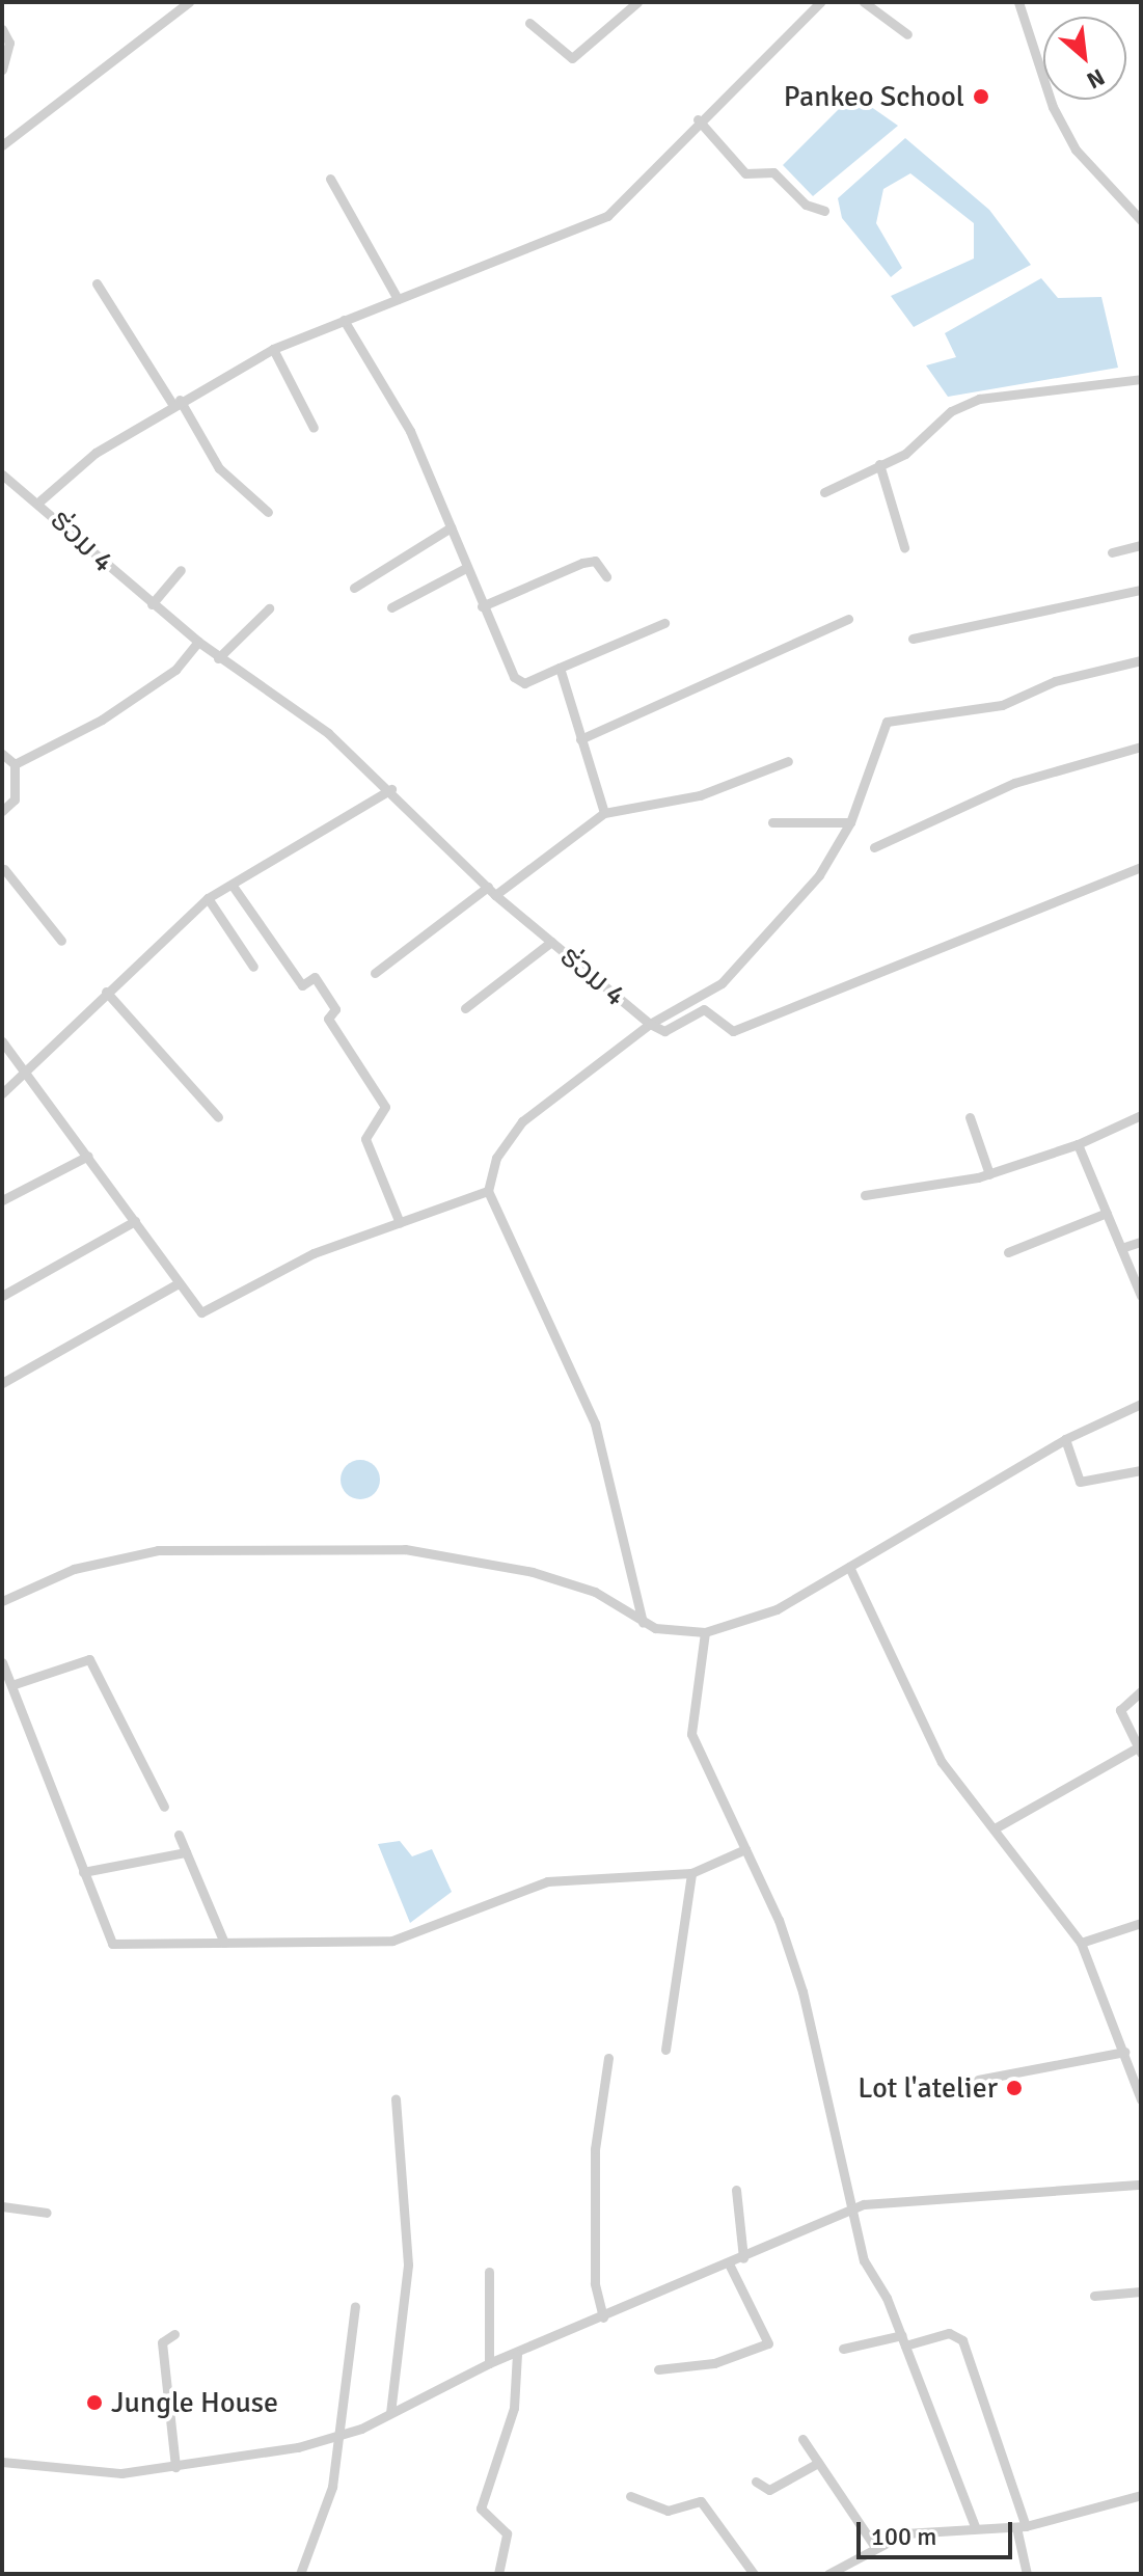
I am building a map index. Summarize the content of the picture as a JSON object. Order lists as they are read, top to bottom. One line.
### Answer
{"streets":{"street":["ຮ່ວມ 4"]},"places":["Pankeo School","Lot l'atelier","Jungle House"],"scale_bar":"100 m","north":"bottom right"}
